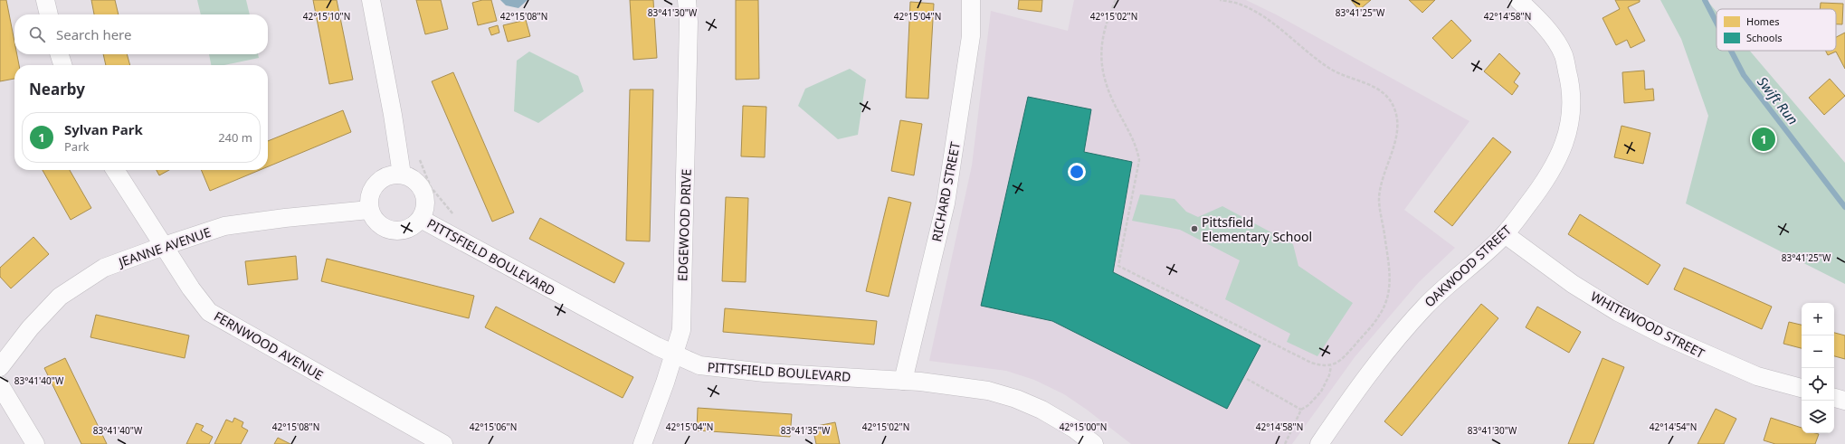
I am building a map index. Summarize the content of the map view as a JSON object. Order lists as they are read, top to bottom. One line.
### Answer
{"streets":{"street":["RICHARD STREET","EDGEWOOD DRIVE","JEANNE AVENUE","PITTSFIELD BOULEVARD","OAKWOOD STREET","WHITEWOOD STREET","FERNWOOD AVENUE"]},"crossings":[["RICHARD STREET","PITTSFIELD BOULEVARD"],["EDGEWOOD DRIVE","PITTSFIELD BOULEVARD"],["JEANNE AVENUE","PITTSFIELD BOULEVARD"],["JEANNE AVENUE","FERNWOOD AVENUE"],["OAKWOOD STREET","WHITEWOOD STREET"]],"water":["Swift Run"],"places":["Pittsfield Elementary School"],"legend":["Homes","Schools"],"page":{"search":"Search here","heading":"Nearby","list":[{"mark":"1","name":"Sylvan Park","note":"Park","value":"240 m"}],"pins":"1","map_buttons":["+","−"]},"coordinates":["83°41'30\"W","83°41'25\"W","42°15'10\"N","42°15'08\"N","42°15'04\"N","42°15'02\"N","42°14'58\"N","83°41'40\"W","42°15'06\"N","42°15'00\"N","42°14'54\"N","83°41'35\"W"]}
